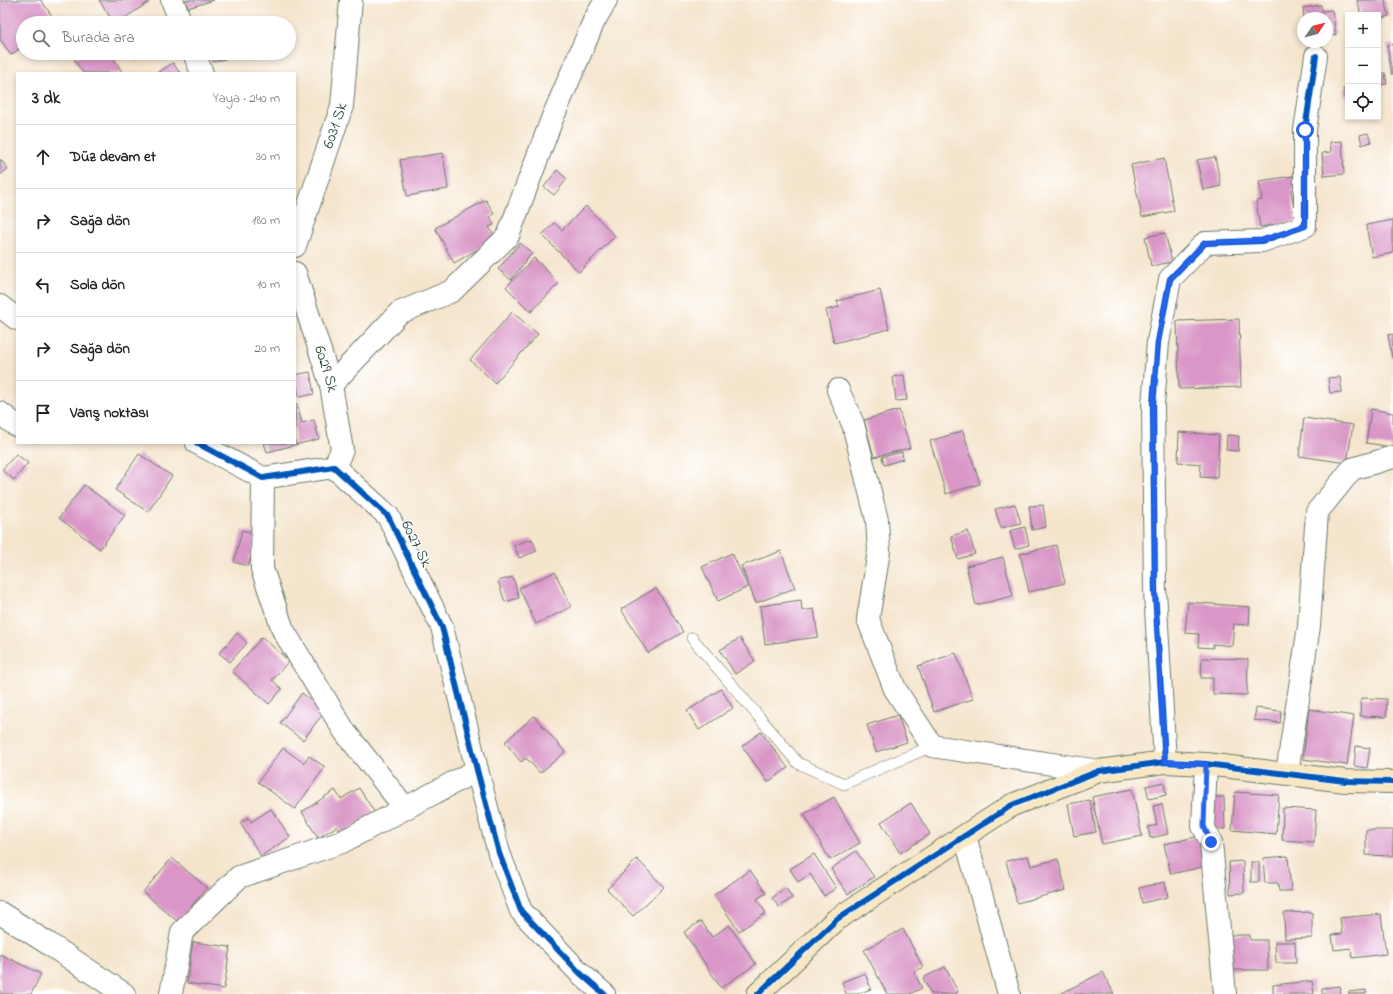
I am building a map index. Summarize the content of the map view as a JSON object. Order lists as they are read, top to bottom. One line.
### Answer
{"streets":{"street":["6031 Sk","6029 Sk","6027 Sk"]},"crossings":[["6029 Sk","6027 Sk"]],"north":"top right","page":{"map_buttons":["+","−"],"search":"Burada ara","heading":["3 dk","Yaya · 240 m"],"list":[["Düz devam et","30 m"],["Sağa dön","180 m"],["Sola dön","10 m"],["Sağa dön","20 m"],"Varış noktası"]}}
